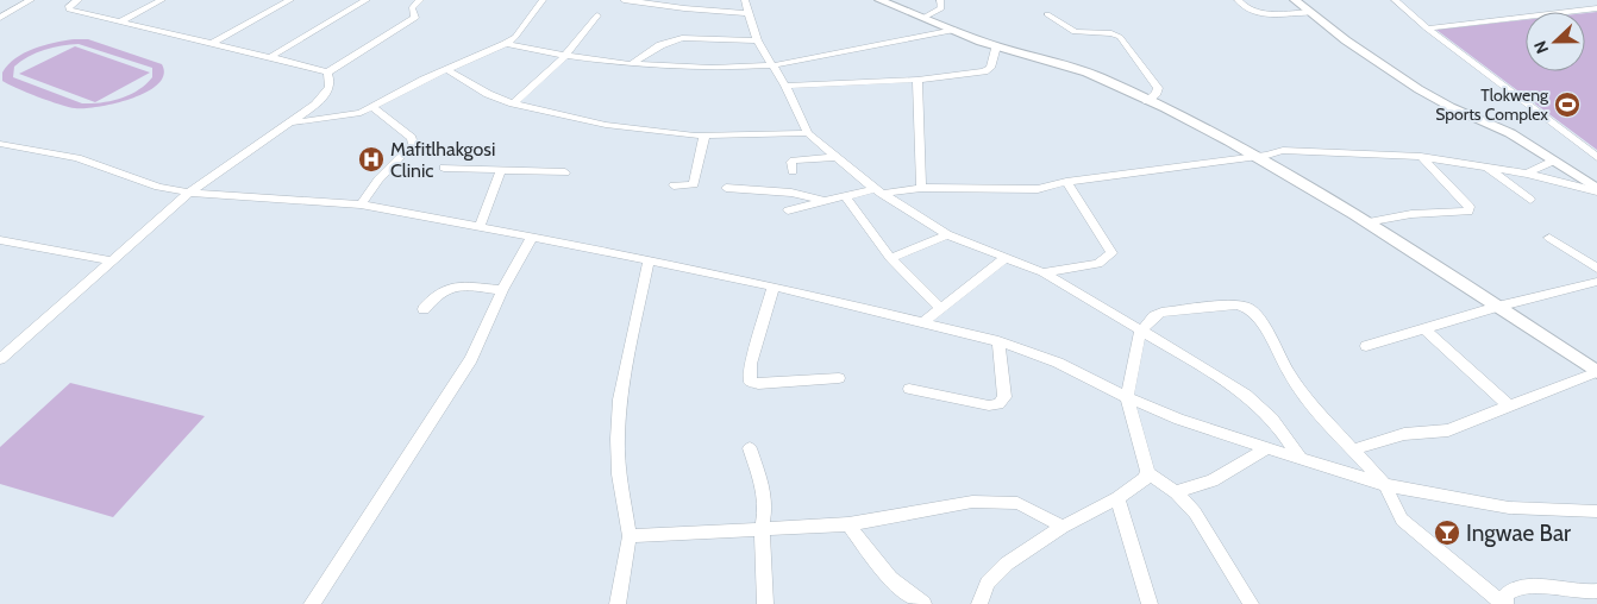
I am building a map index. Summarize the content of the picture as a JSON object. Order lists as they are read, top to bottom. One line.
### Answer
{"places":{"sports":["Tlokweng Sports Complex"],"hospital":["Mafitlhakgosi Clinic"],"bar":["Ingwae Bar"]},"north":"left"}
